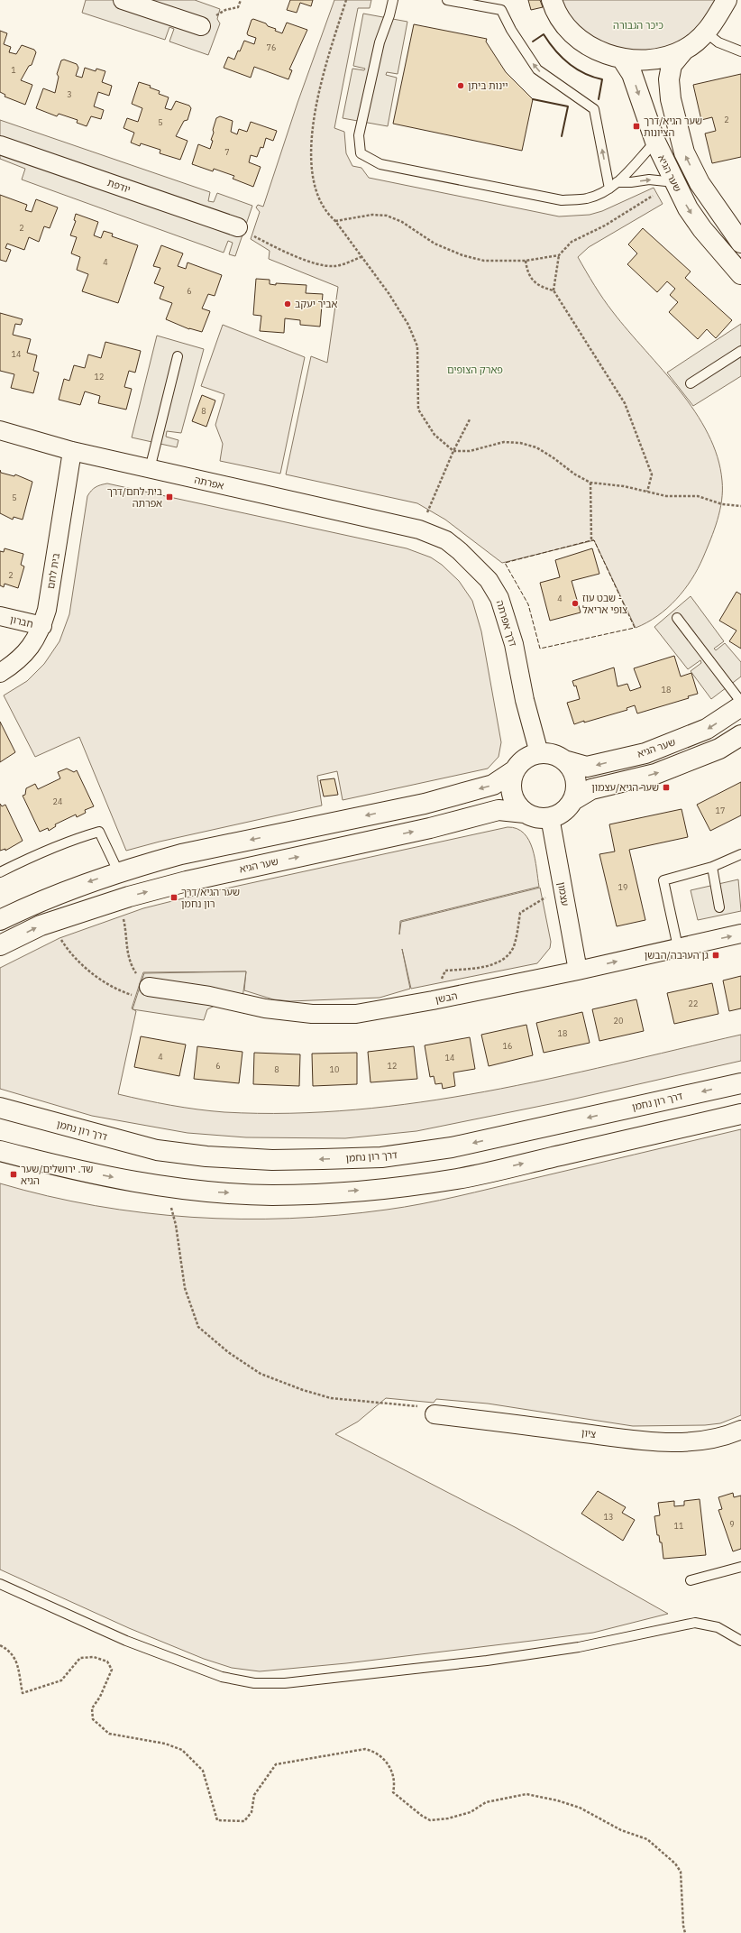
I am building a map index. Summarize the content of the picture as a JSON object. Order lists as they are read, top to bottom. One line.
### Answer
{"streets":{"street":["שער הגיא","יודפת","אפרתה","בית לחם","חברון","דרך אפרתה","עצמון","הבשן","דרך רון נחמן","ציון"]},"crossings":[["שער הגיא","דרך אפרתה"],["שער הגיא","עצמון"],["אפרתה","בית לחם"],["אפרתה","דרך אפרתה"],["בית לחם","חברון"],["דרך אפרתה","עצמון"],["עצמון","הבשן"]],"parks":["כיכר הגבורה","פארק הצופים"],"places":{"other":["יינות ביתן","אביר יעקב","שבט עוז - צופי אריאל"],"transit":["שער הגיא/דרך הציונות","בית לחם/דרך אפרתה","שער הגיא/עצמון","שער הגיא/דרך רון נחמן","גן הערבה/הבשן","שד. ירושלים/שער הגיא"]},"house_numbers":["76","1","3","2","5","7","2","4","6","14","12","8","5","2","4","18","24","17","19","22","20","18","16","4","14","6","12","8","10","13","9","11"]}
